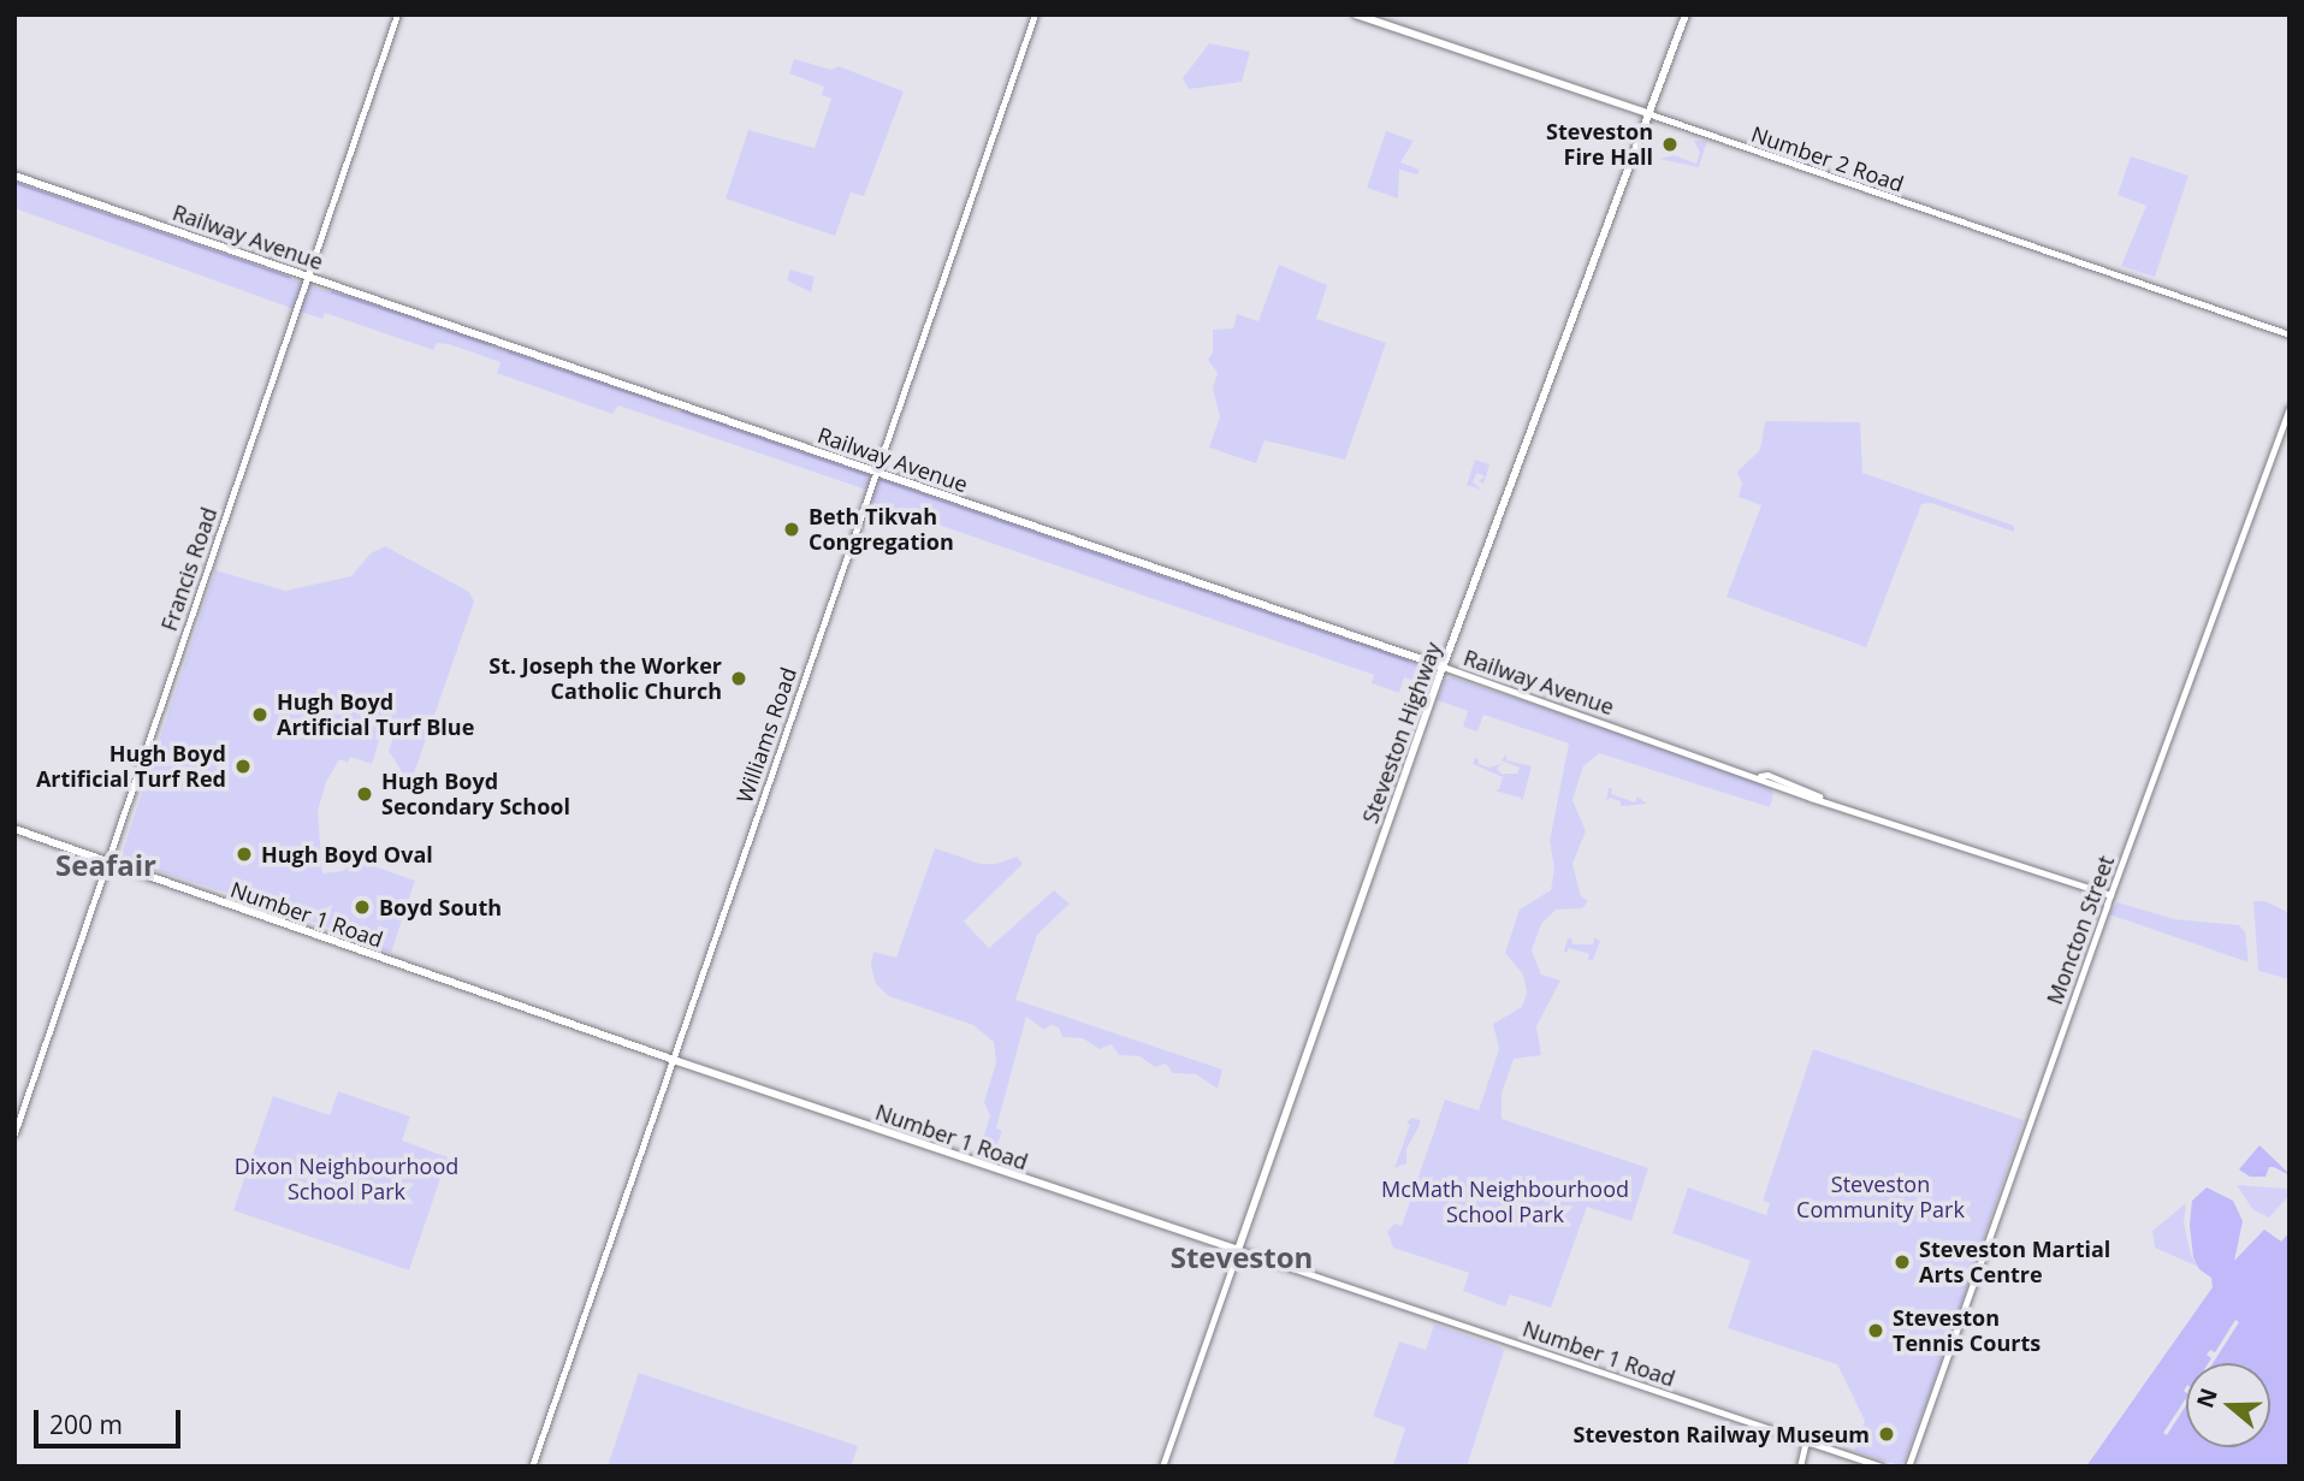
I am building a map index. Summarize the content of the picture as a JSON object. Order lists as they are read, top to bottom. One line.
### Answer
{"streets":{"main road":["Number 2 Road","Railway Avenue","Steveston Highway","Number 1 Road"],"street":["Francis Road","Williams Road","Moncton Street"]},"crossings":[["Number 2 Road","Steveston Highway"],["Railway Avenue","Francis Road"],["Railway Avenue","Steveston Highway"],["Railway Avenue","Williams Road"],["Railway Avenue","Moncton Street"],["Francis Road","Number 1 Road"],["Steveston Highway","Number 1 Road"],["Williams Road","Number 1 Road"]],"districts":["Seafair","Steveston"],"parks":["Dixon Neighbourhood School Park","Steveston Community Park","McMath Neighbourhood School Park"],"places":["Steveston Fire Hall","Beth Tikvah Congregation","St. Joseph the Worker Catholic Church","Hugh Boyd Artificial Turf Blue","Hugh Boyd Artificial Turf Red","Hugh Boyd Secondary School","Hugh Boyd Oval","Boyd South","Steveston Martial Arts Centre","Steveston Tennis Courts","Steveston Railway Museum"],"scale_bar":"200 m","north":"left"}
